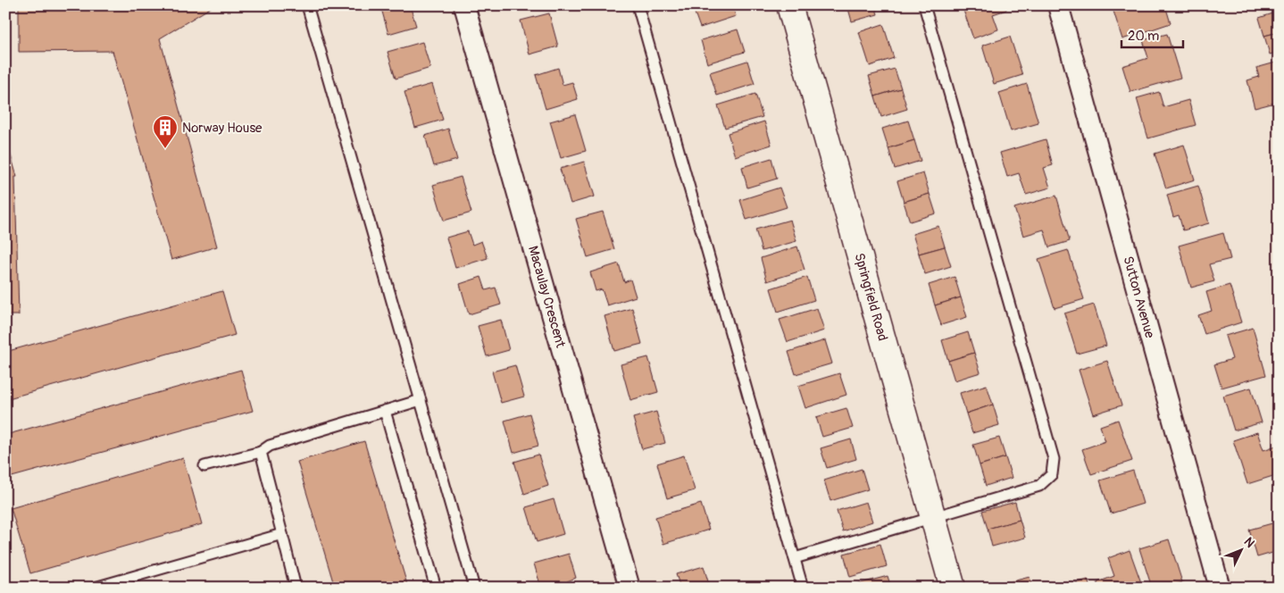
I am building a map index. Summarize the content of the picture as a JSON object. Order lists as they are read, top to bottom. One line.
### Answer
{"streets":{"street":["Macaulay Crescent","Springfield Road","Sutton Avenue"]},"places":{"building":["Norway House"]},"scale_bar":"20 m","north":"top right"}
